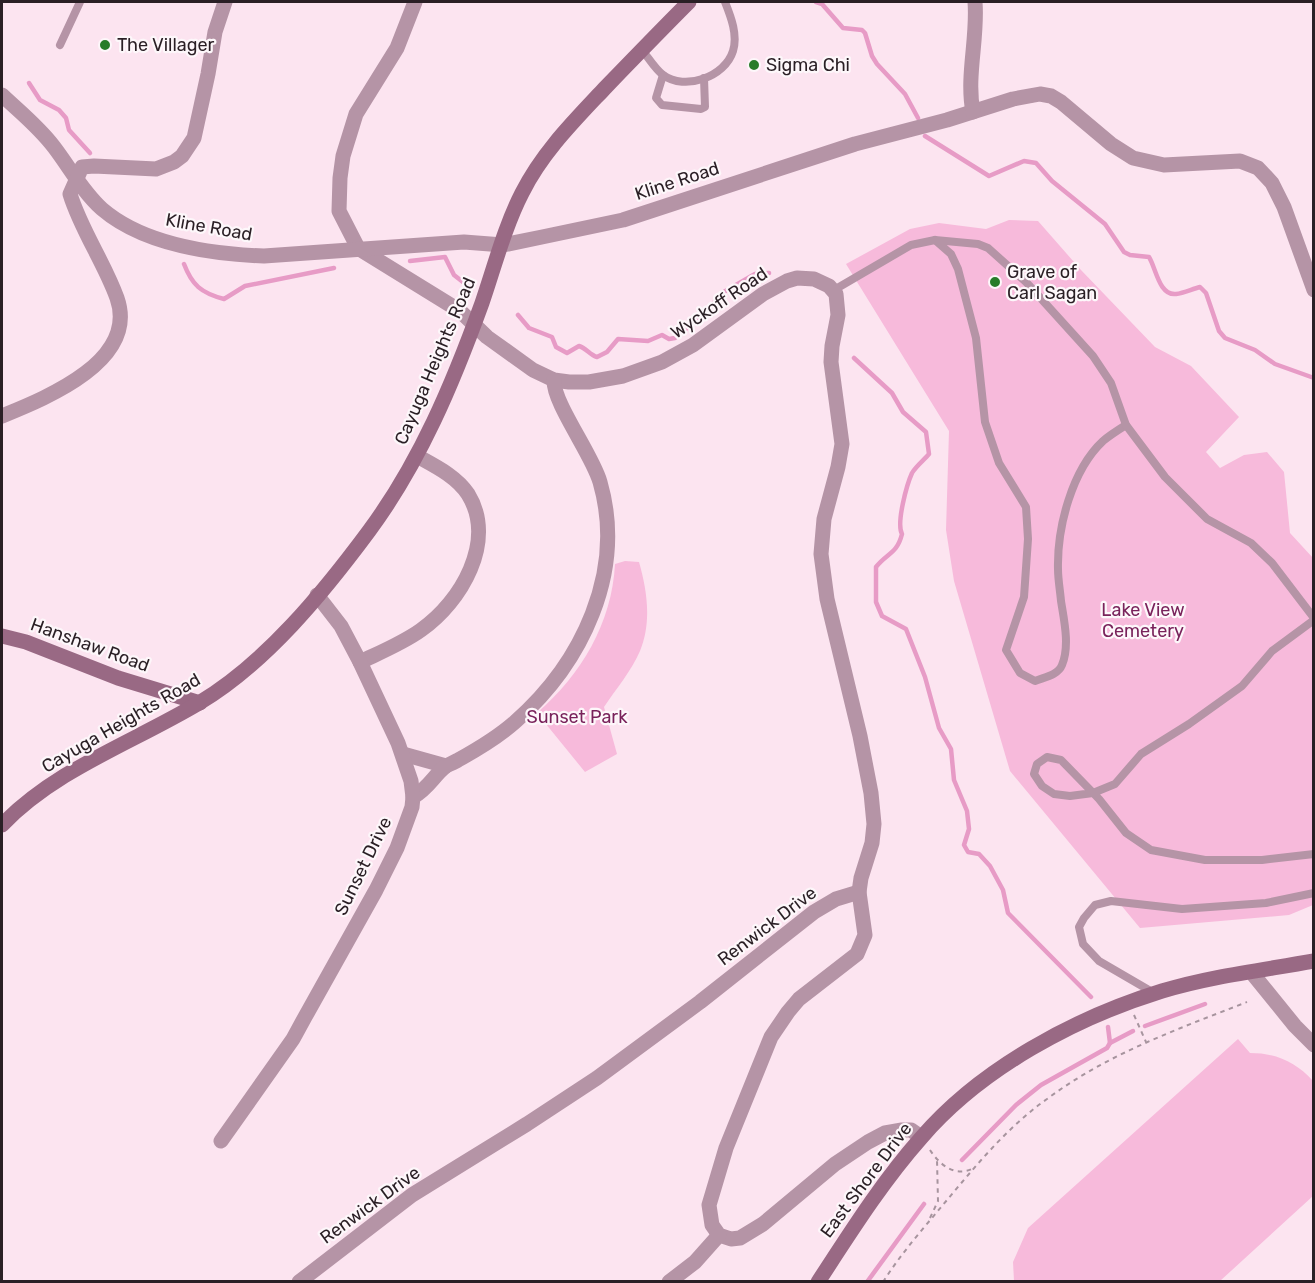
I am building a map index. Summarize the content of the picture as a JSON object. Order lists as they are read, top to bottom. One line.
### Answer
{"streets":{"street":["Kline Road","Wyckoff Road","Cayuga Heights Road","Hanshaw Road","Sunset Drive","Renwick Drive","East Shore Drive"]},"crossings":[["Kline Road","Wyckoff Road"],["Kline Road","Cayuga Heights Road"],["Wyckoff Road","Cayuga Heights Road"],["Cayuga Heights Road","Hanshaw Road"],["Cayuga Heights Road","Sunset Drive"]],"parks":["Lake View Cemetery","Sunset Park"],"places":["The Villager","Sigma Chi","Grave of Carl Sagan"]}
